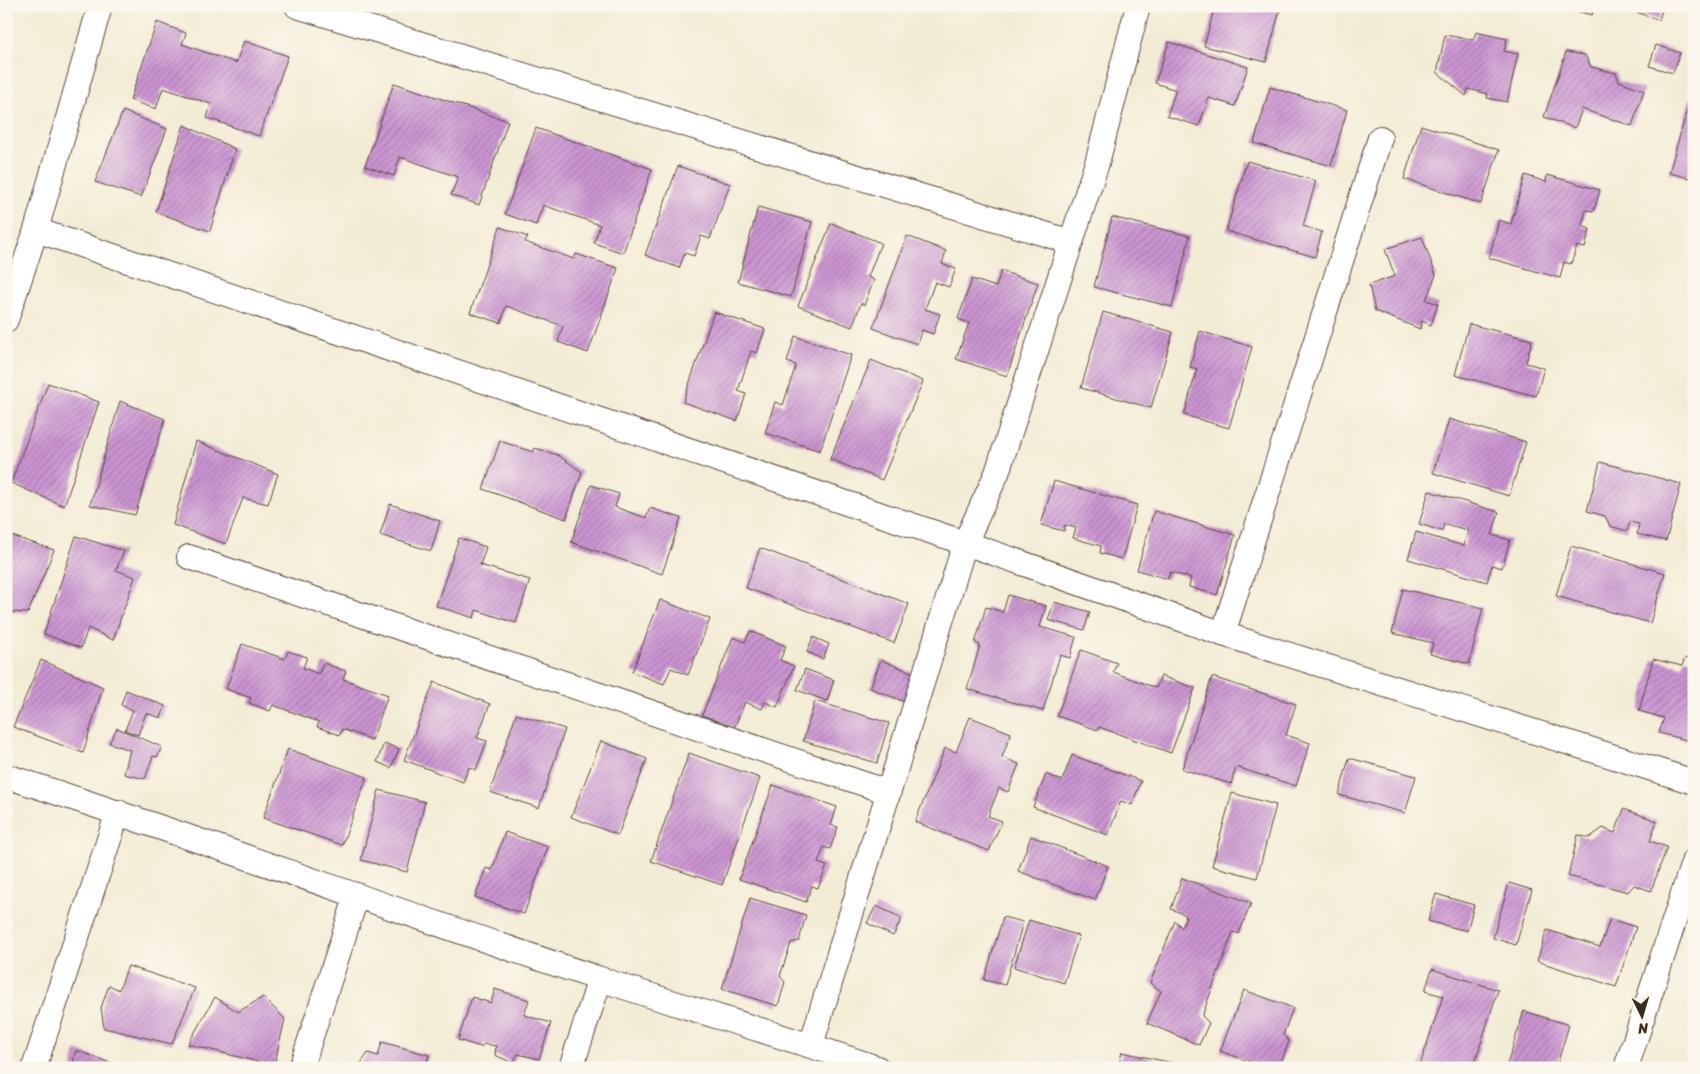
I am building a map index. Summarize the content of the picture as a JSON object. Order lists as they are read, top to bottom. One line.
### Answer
{"north":"bottom"}
